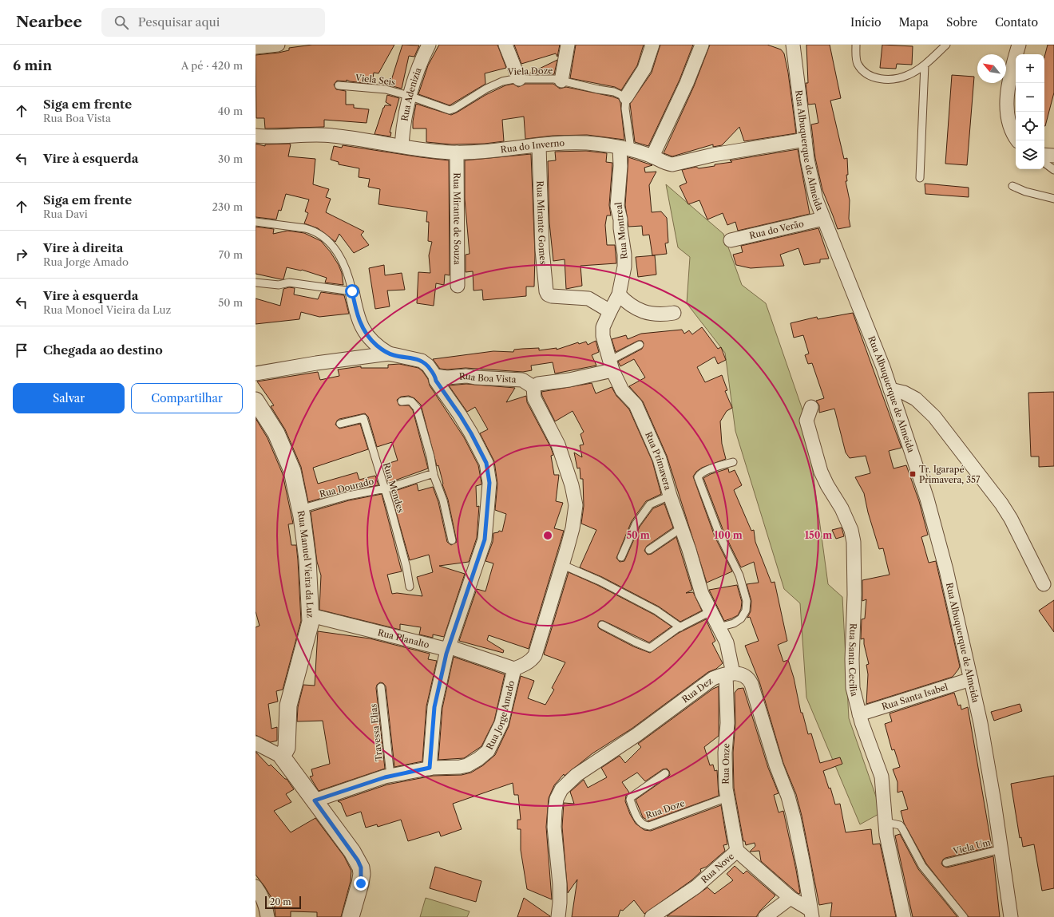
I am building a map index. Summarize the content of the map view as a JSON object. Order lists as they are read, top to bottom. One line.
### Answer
{"streets":{"street":["Rua Adenizia","Rua do Inverno","Rua Albuquerque de Almeida","Rua Mirante de Souza","Rua Mirante Gomes","Rua do Verão","Rua Montreal","Rua Boa Vista","Rua Primavera","Rua Manuel Vieira da Luz","Rua Planalto","Rua Santa Cecília","Rua Dez","Rua Santa Isabel","Rua Jorge Amado","Rua Onze","Rua Nove"],"lane":["Viela Doze","Viela Seis","Rua Dourado","Rua Mendes","Travessa Elias","Rua Doze","Viela Um"]},"crossings":[["Viela Doze","Viela Seis"],["Viela Doze","Rua Adenizia"],["Viela Seis","Rua Adenizia"],["Rua Adenizia","Rua do Inverno"],["Rua do Inverno","Rua Albuquerque de Almeida"],["Rua do Inverno","Rua Mirante de Souza"],["Rua do Inverno","Rua Mirante Gomes"],["Rua do Inverno","Rua Montreal"],["Rua Albuquerque de Almeida","Rua do Verão"],["Rua Albuquerque de Almeida","Rua Santa Isabel"],["Rua Albuquerque de Almeida","Viela Um"],["Rua Mirante Gomes","Rua Montreal"],["Rua Mirante Gomes","Rua Primavera"],["Rua Montreal","Rua Primavera"],["Rua Primavera","Rua Dez"],["Rua Primavera","Rua Onze"],["Rua Dourado","Rua Mendes"],["Rua Dourado","Rua Manuel Vieira da Luz"],["Rua Manuel Vieira da Luz","Rua Planalto"],["Rua Planalto","Rua Jorge Amado"],["Rua Santa Cecília","Rua Santa Isabel"],["Rua Dez","Rua Onze"],["Rua Jorge Amado","Travessa Elias"],["Rua Onze","Rua Doze"],["Rua Onze","Rua Nove"]],"places":{"transit":["Tr. Igarapé Primavera, 357"]},"scale_bar":"20 m","north":"top left","page":{"header":"Nearbee","search":"Pesquisar aqui","nav":["Início","Mapa","Sobre","Contato"],"heading":["6 min","A pé · 420 m"],"map_buttons":["+","−"],"list":[["Siga em frente","Rua Boa Vista","40 m"],["Vire à esquerda","30 m"],["Siga em frente","Rua Davi","230 m"],["Vire à direita","Rua Jorge Amado","70 m"],["Vire à esquerda","Rua Monoel Vieira da Luz","50 m"],"Chegada ao destino"],"buttons":["Salvar","Compartilhar"],"scale":"20 m"},"rings":["50 m","100 m","150 m"]}
